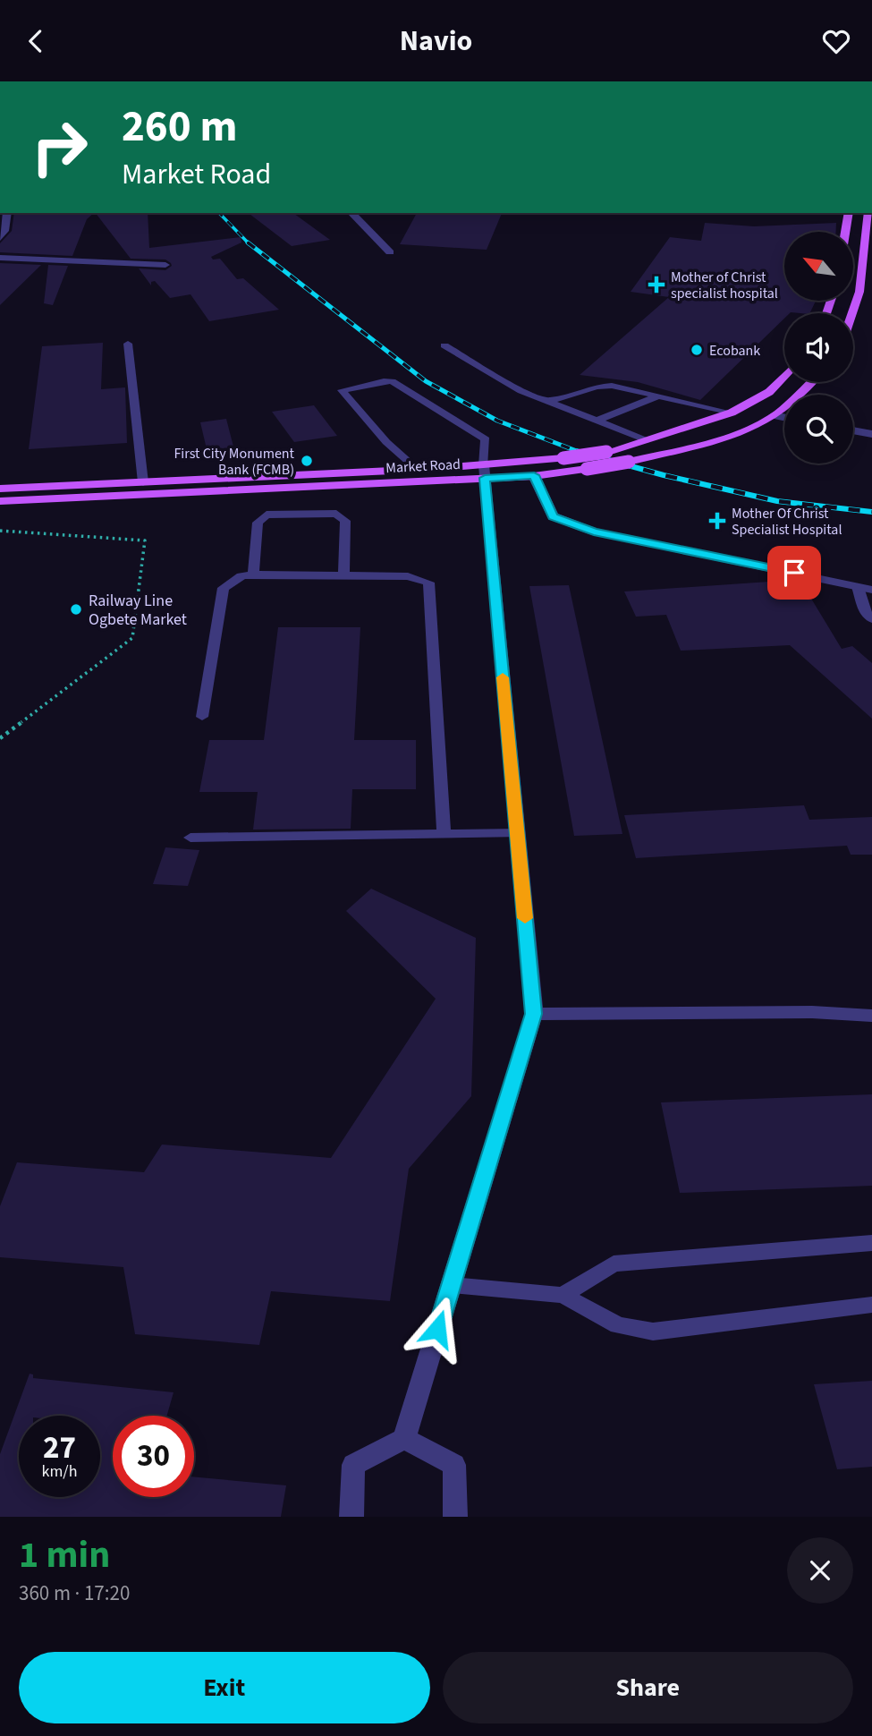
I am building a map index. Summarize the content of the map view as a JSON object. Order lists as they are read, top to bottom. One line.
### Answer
{"streets":{"main road":["Market Road"]},"places":{"health":["Mother of Christ specialist hospital","Mother Of Christ Specialist Hospital"],"other":["Ecobank","First City Monument Bank (FCMB)","Railway Line Ogbete Market"]},"north":"top left","page":{"header":"Navio","turn":["260 m","Market Road"],"speed":"27 km/h","limit":"30","heading":["1 min","360 m · 17:20"],"buttons":["Exit","Share"]}}
